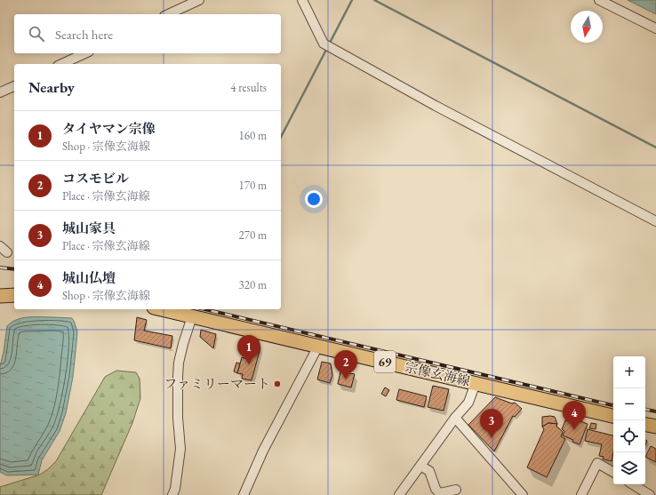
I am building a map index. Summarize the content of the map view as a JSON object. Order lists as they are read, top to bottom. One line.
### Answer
{"streets":{"main road":["69","宗像玄海線"]},"places":["ファミリーマート"],"north":"bottom","page":{"search":"Search here","heading":["Nearby","4 results"],"list":[{"mark":"1","name":"タイヤマン宗像","note":"Shop · 宗像玄海線","value":"160 m"},{"mark":"2","name":"コスモビル","note":"Place · 宗像玄海線","value":"170 m"},{"mark":"3","name":"城山家具","note":"Place · 宗像玄海線","value":"270 m"},{"mark":"4","name":"城山仏壇","note":"Shop · 宗像玄海線","value":"320 m"}],"pins":["1","2","4","3"],"map_buttons":["+","−"]}}
